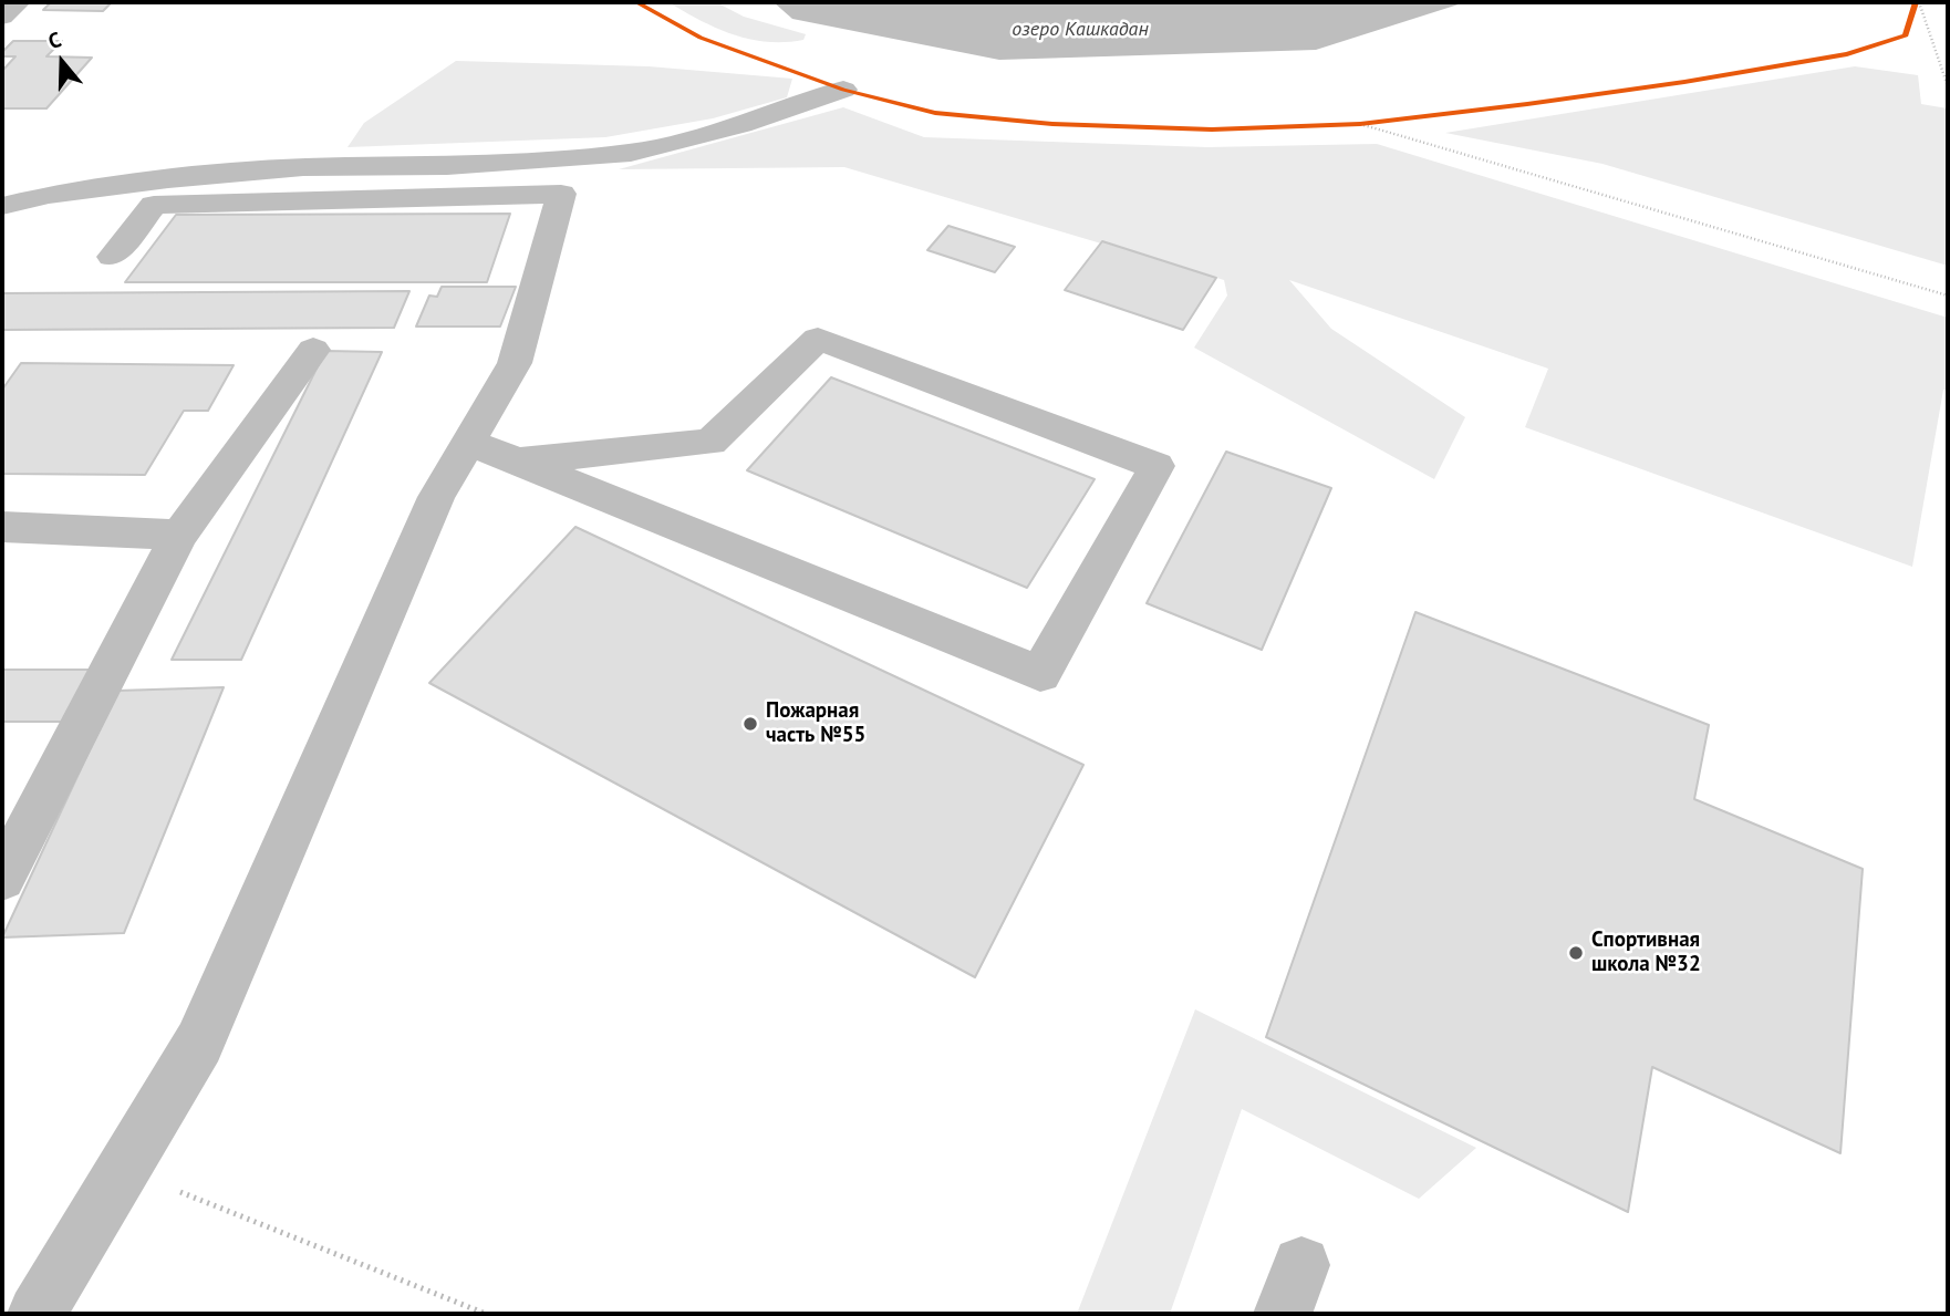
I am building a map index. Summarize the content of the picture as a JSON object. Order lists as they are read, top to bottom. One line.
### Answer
{"water":["озеро Кашкадан"],"places":["Пожарная часть №55","Спортивная школа №32"],"north":"top"}
